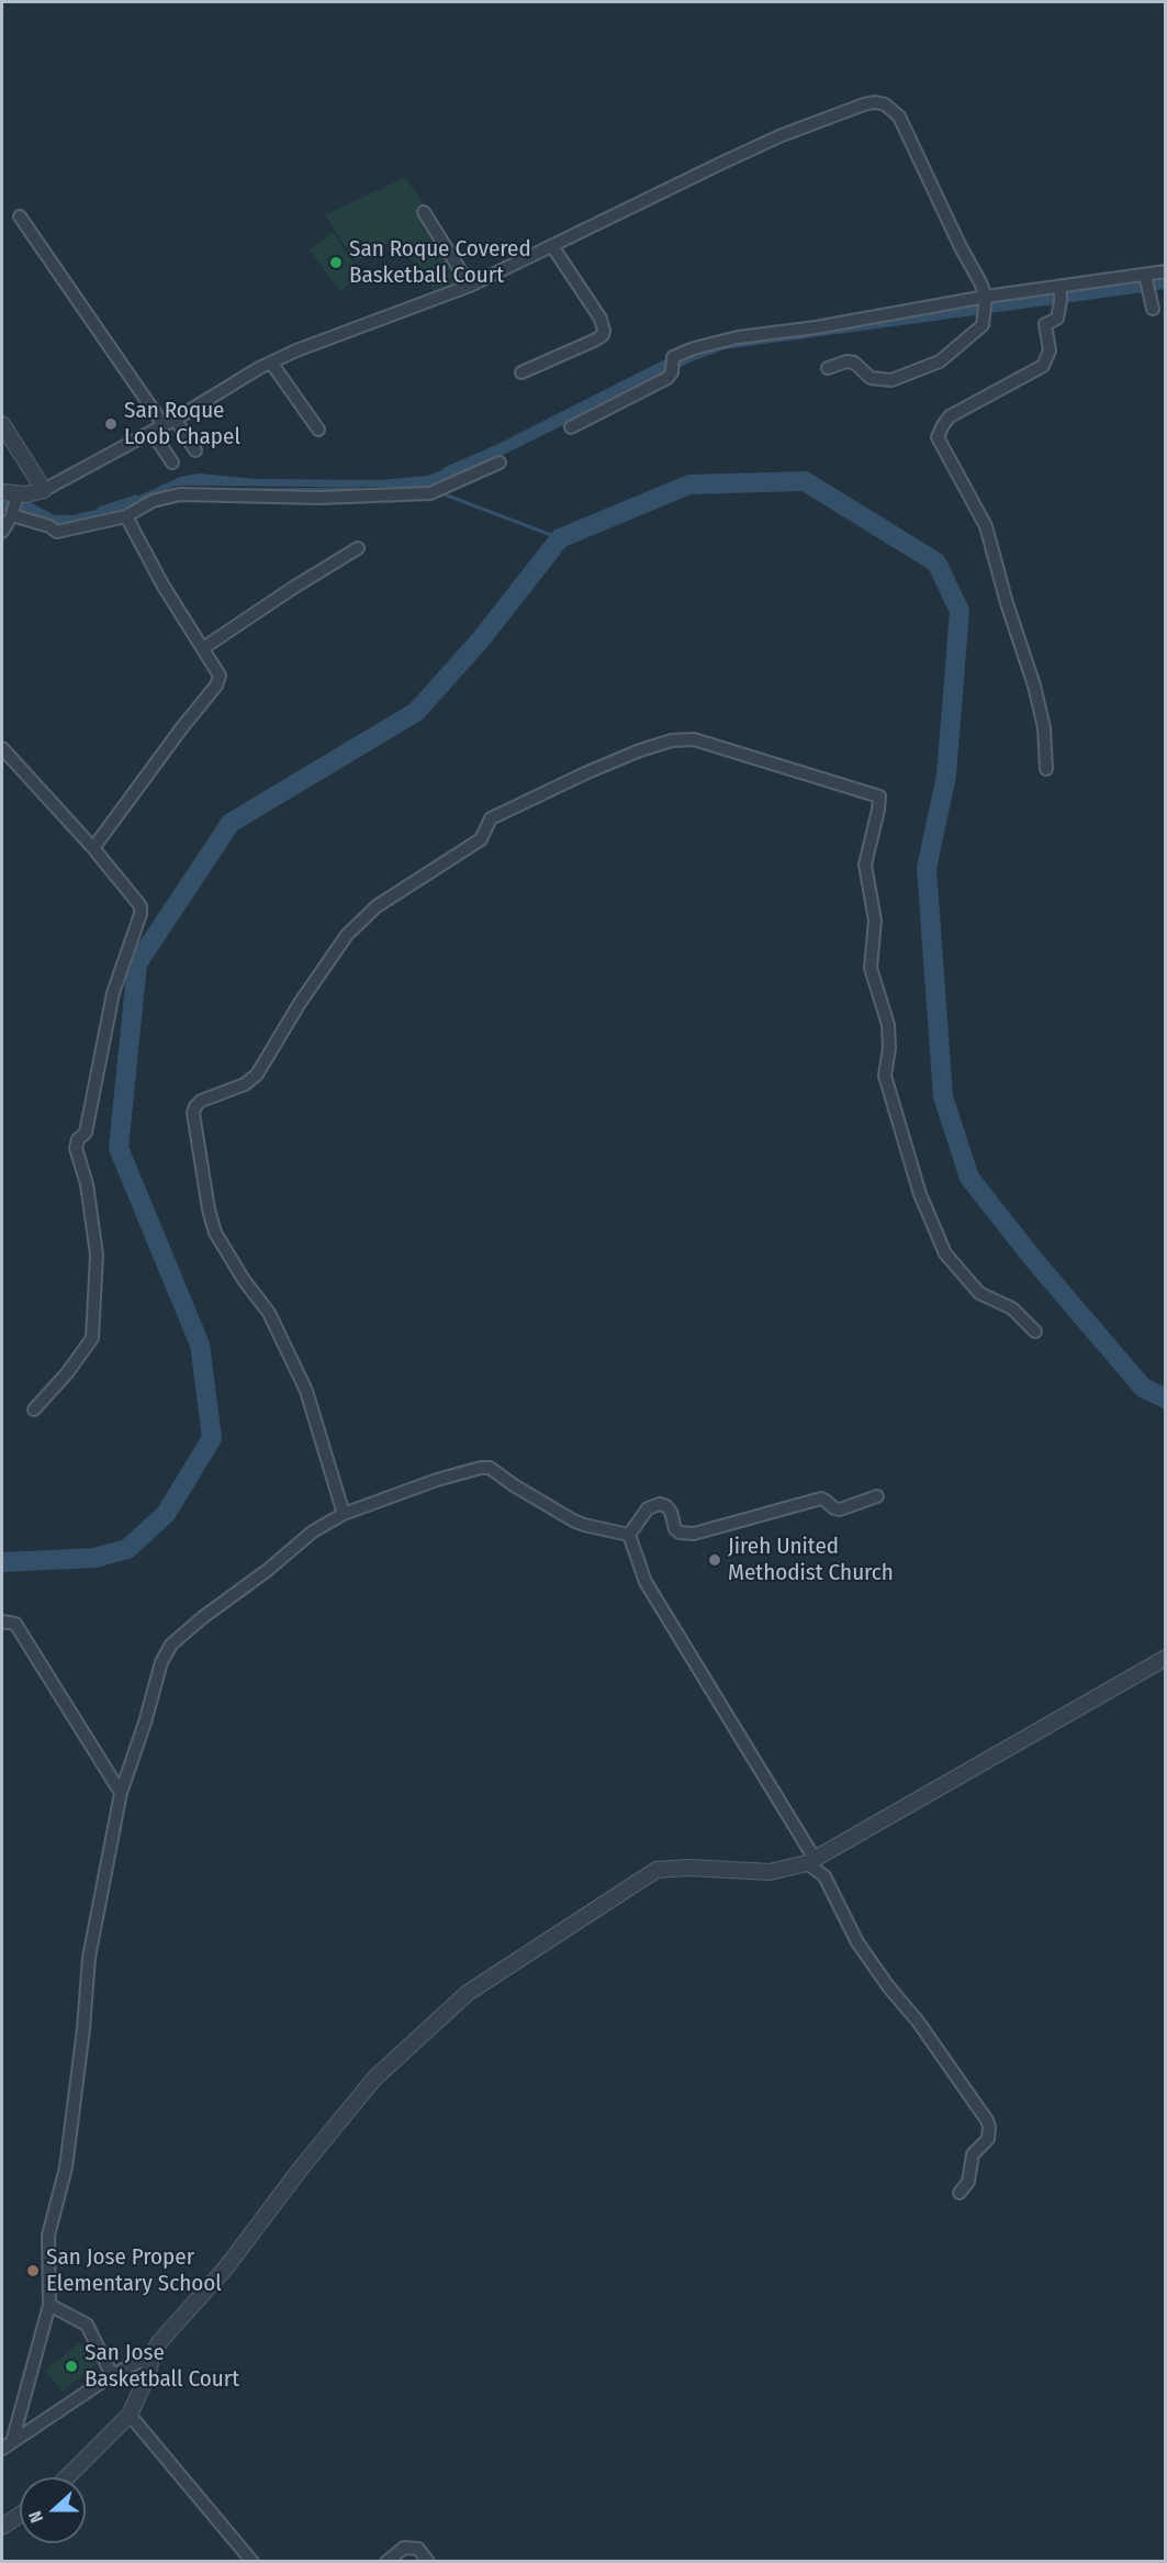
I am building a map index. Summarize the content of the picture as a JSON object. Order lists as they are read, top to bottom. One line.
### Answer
{"places":["San Roque Covered Basketball Court","San Roque Loob Chapel","Jireh United Methodist Church","San Jose Proper Elementary School","San Jose Basketball Court"],"north":"left"}
